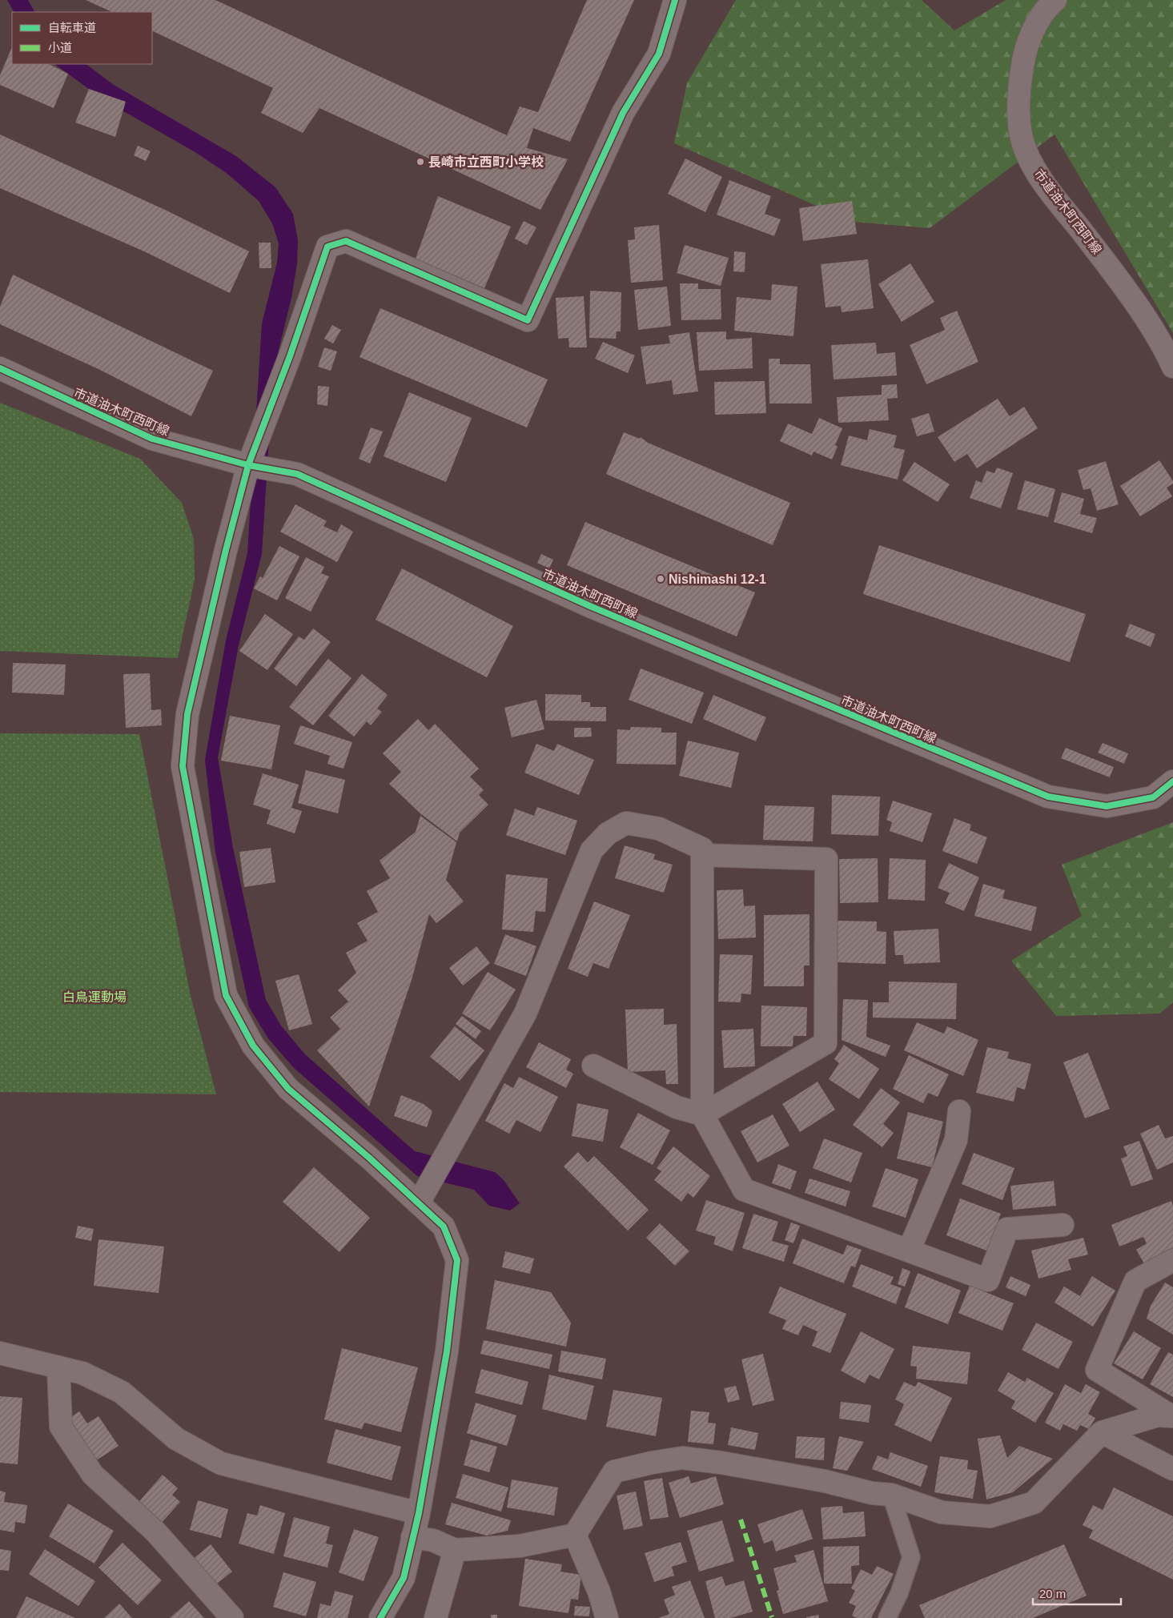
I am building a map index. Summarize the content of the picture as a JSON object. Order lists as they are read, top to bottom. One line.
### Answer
{"streets":{"street":["市道油木町西町線"]},"parks":["白鳥運動場"],"places":["長崎市立西町小学校","Nishimashi 12-1"],"legend":["自転車道","小道"],"scale_bar":"20 m"}
